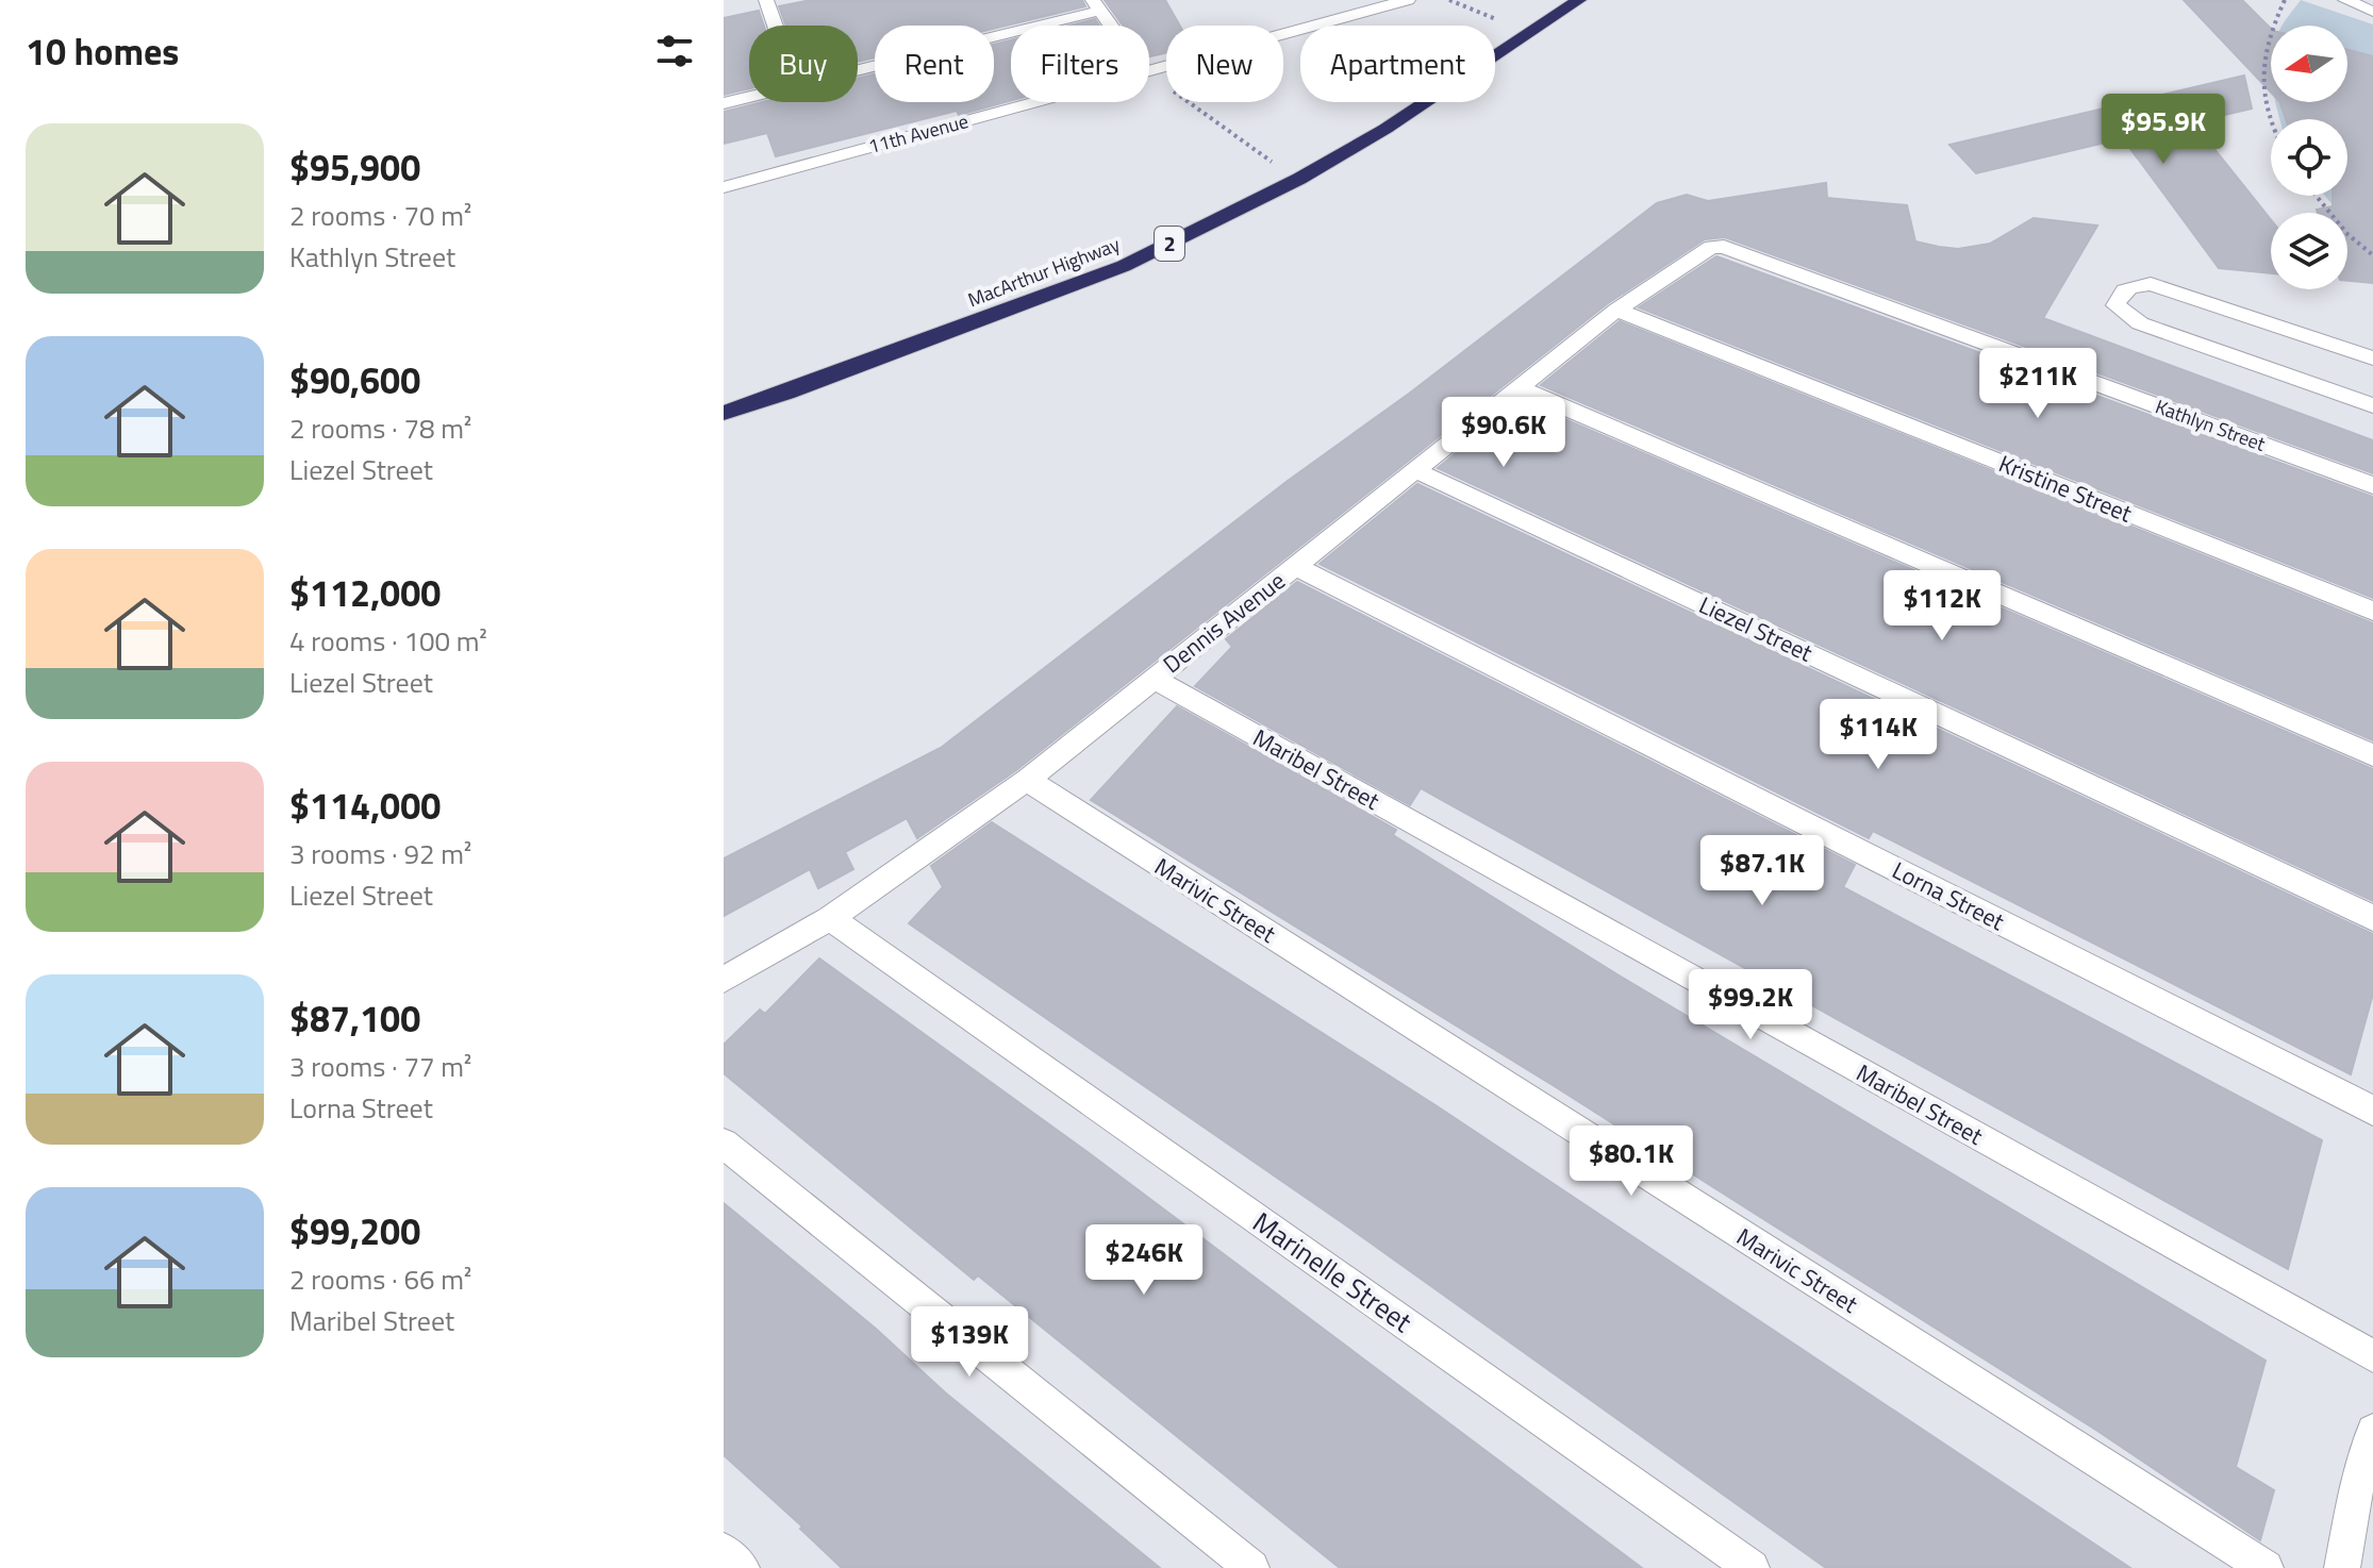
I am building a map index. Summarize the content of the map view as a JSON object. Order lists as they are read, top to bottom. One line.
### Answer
{"streets":{"highway":["2","MacArthur Highway"],"street":["11th Avenue","Kathlyn Street","Kristine Street","Dennis Avenue","Liezel Street","Maribel Street","Lorna Street","Marivic Street","Marinelle Street"]},"crossings":[["Kathlyn Street","Dennis Avenue"],["Kristine Street","Dennis Avenue"],["Dennis Avenue","Liezel Street"],["Dennis Avenue","Maribel Street"],["Dennis Avenue","Lorna Street"],["Dennis Avenue","Marivic Street"],["Dennis Avenue","Marinelle Street"]],"north":"left","page":{"heading":"10 homes","chip":["Buy","Rent","Filters","New","Apartment"],"price":["$95.9K","$211K","$90.6K","$112K","$114K","$87.1K","$99.2K","$80.1K","$246K","$139K"],"list":[{"name":"$95,900","note":"2 rooms · 70 m² · Kathlyn Street"},{"name":"$90,600","note":"2 rooms · 78 m² · Liezel Street"},{"name":"$112,000","note":"4 rooms · 100 m² · Liezel Street"},{"name":"$114,000","note":"3 rooms · 92 m² · Liezel Street"},{"name":"$87,100","note":"3 rooms · 77 m² · Lorna Street"},{"name":"$99,200","note":"2 rooms · 66 m² · Maribel Street"}]}}
